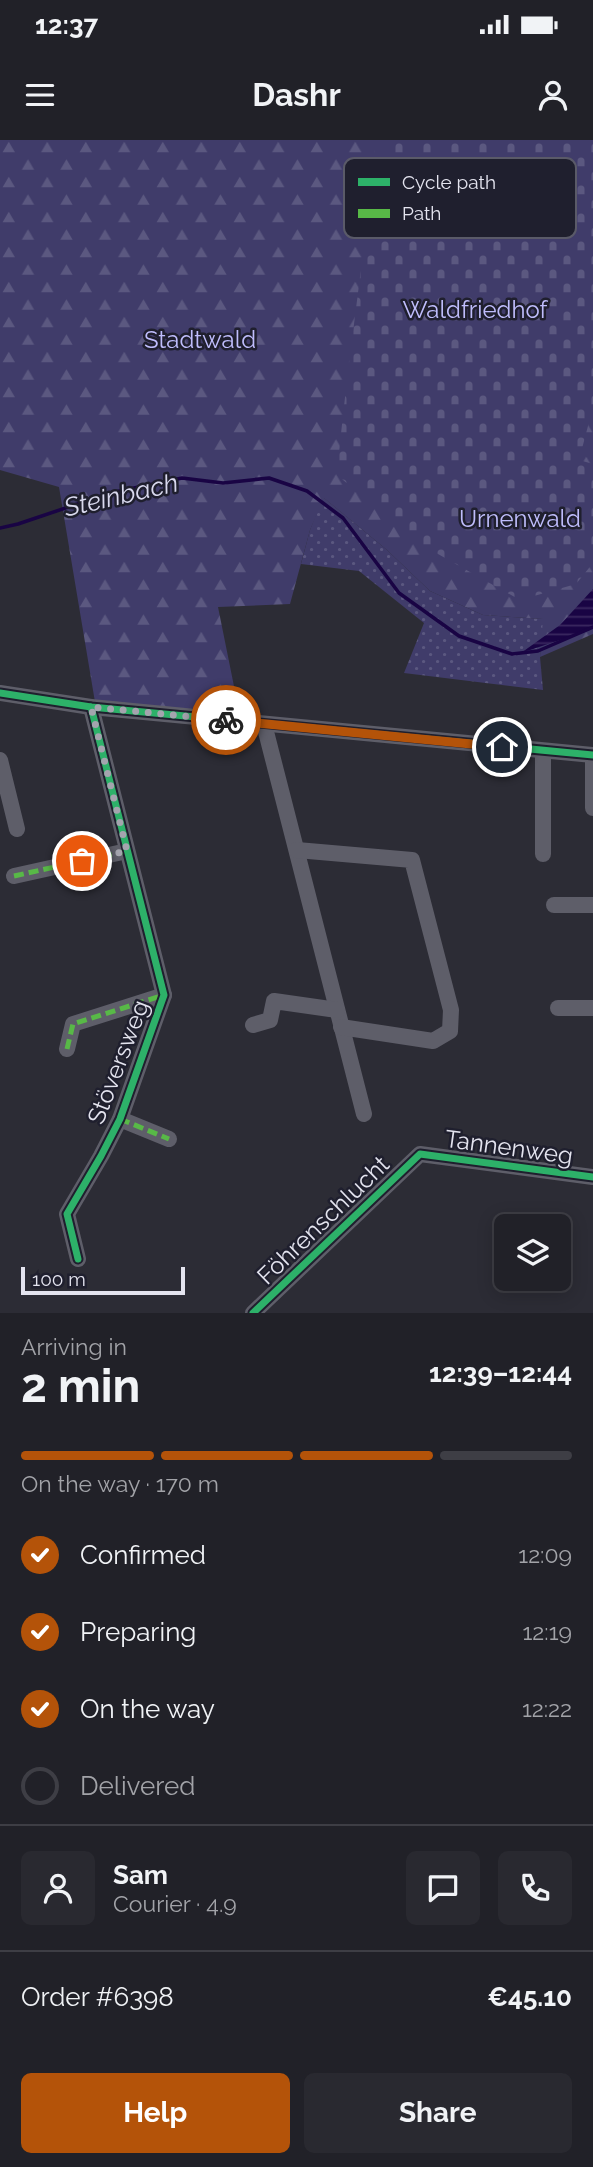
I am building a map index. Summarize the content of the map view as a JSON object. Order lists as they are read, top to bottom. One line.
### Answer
{"streets":{"street":["Stöversweg","Tannenweg","Föhrenschlucht"]},"crossings":[["Tannenweg","Föhrenschlucht"]],"water":["Steinbach"],"parks":["Waldfriedhof","Stadtwald","Urnenwald"],"legend":["Cycle path","Path"],"scale_bar":"100 m","page":{"status":"12:37","header":"Dashr","scale":"100 m","heading":["2 min","Arriving in","12:39–12:44"],"panel":["Sam","Courier · 4.9","Order #6398","€45.10"],"bar":"On the way · 170 m","list":[["Confirmed","12:09"],["Preparing","12:19"],["On the way","12:22"],"Delivered"],"buttons":["Help","Share"]}}
